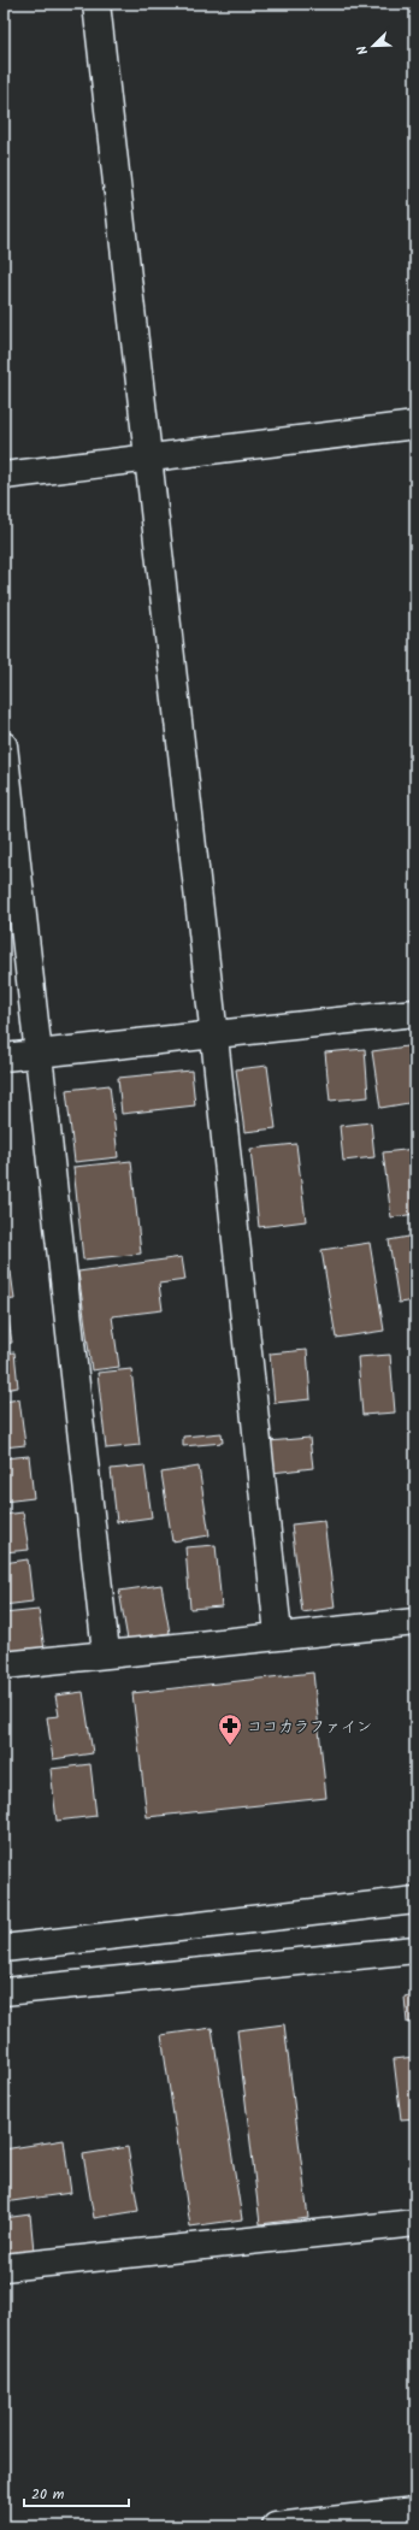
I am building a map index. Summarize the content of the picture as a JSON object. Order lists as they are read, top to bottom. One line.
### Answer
{"places":{"pharmacy":["ココカラファイン"]},"scale_bar":"20 m","north":"bottom left"}
